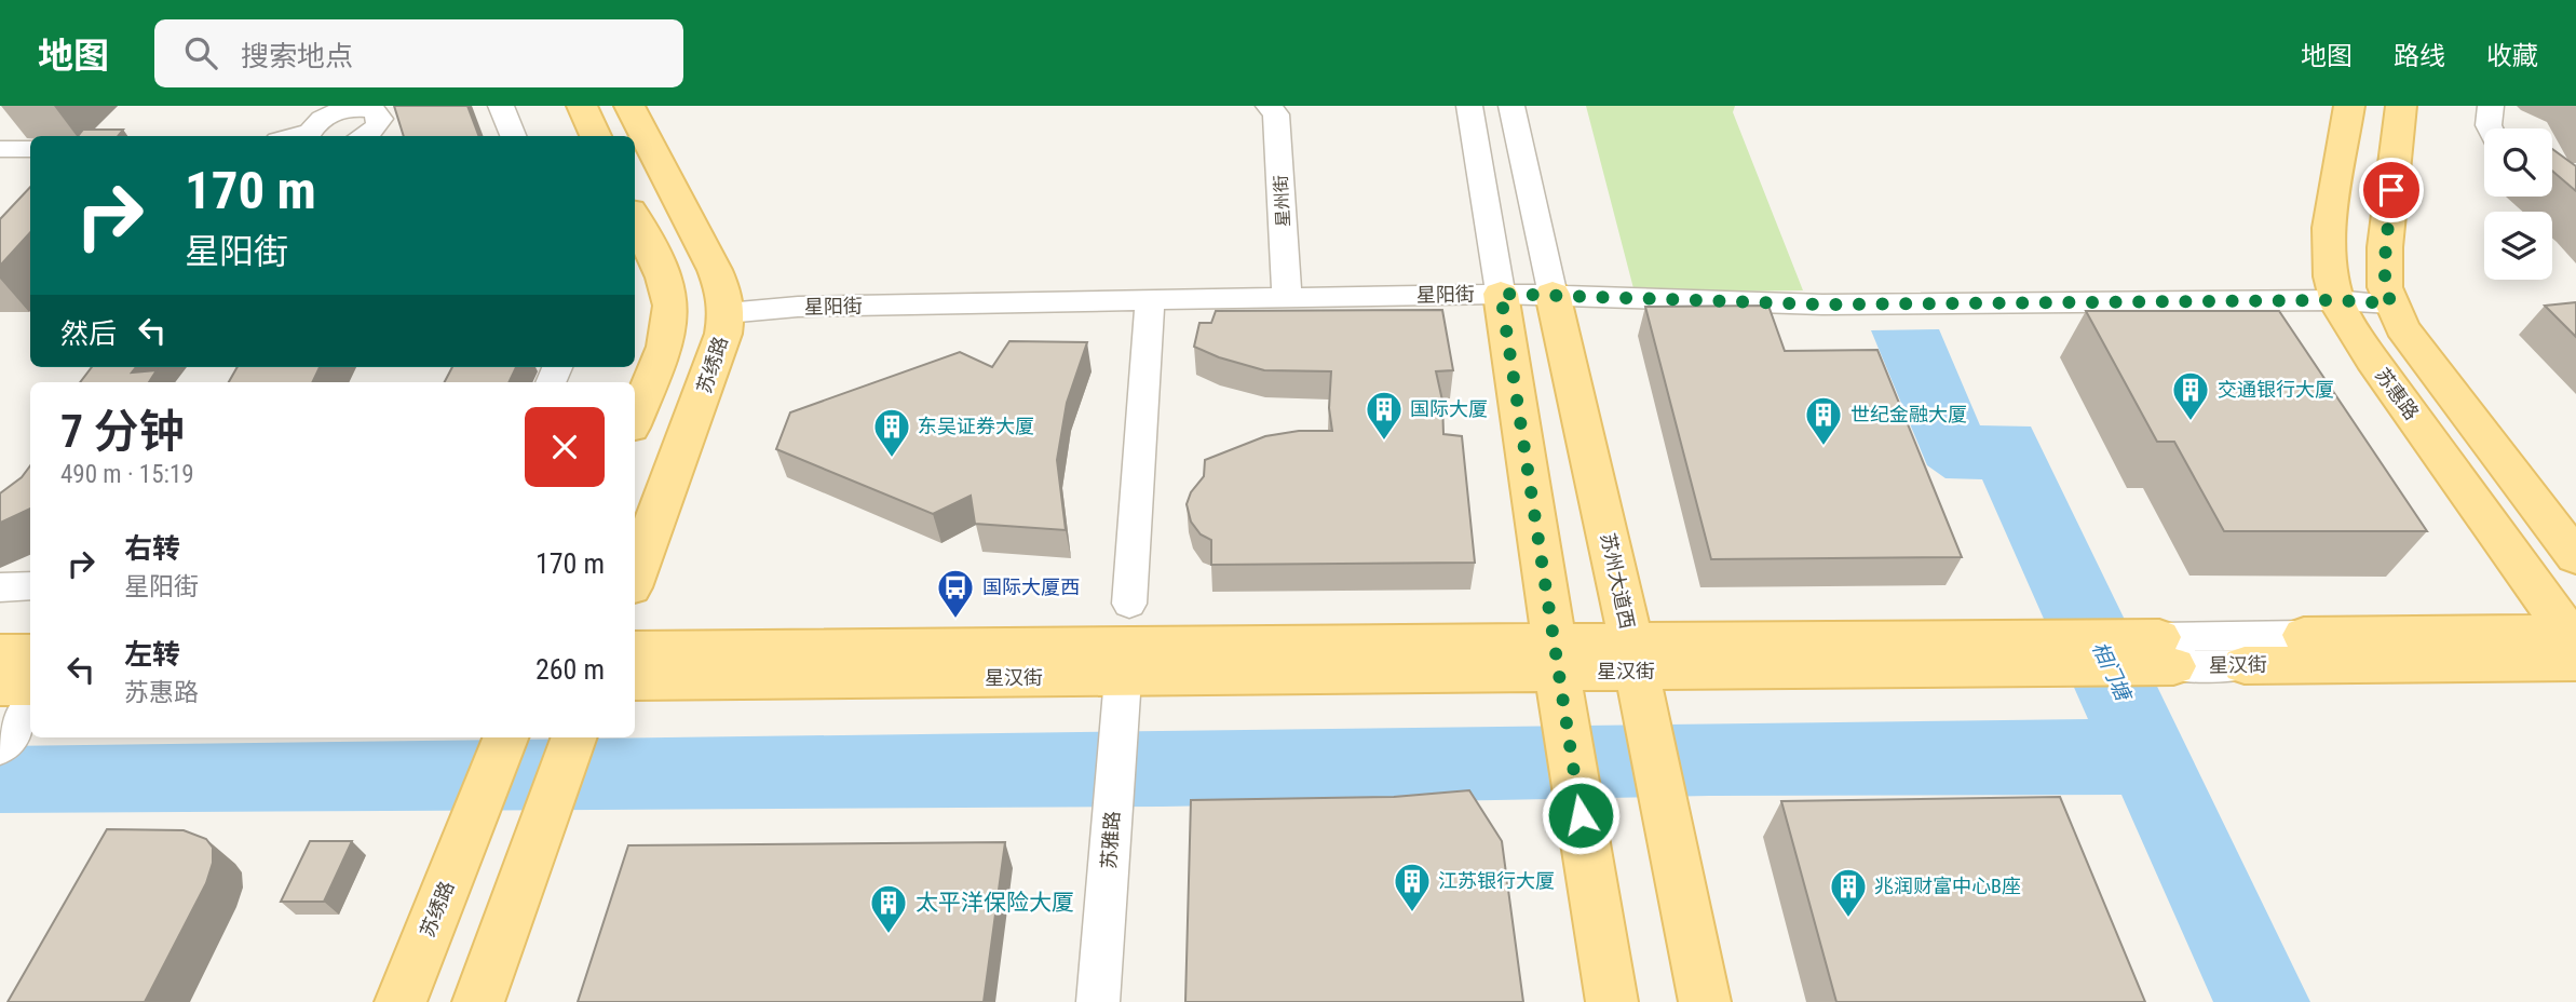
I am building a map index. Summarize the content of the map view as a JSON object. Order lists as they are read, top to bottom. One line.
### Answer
{"streets":{"main road":["苏绣路","苏惠路","苏州大道西","星汉街"],"street":["星州街","星阳街","苏雅路"]},"crossings":[["星州街","星阳街"],["星阳街","苏绣路"],["星阳街","苏惠路"],["星阳街","苏州大道西"],["苏惠路","星汉街"],["苏州大道西","星汉街"],["星汉街","苏雅路"]],"water":["相门塘"],"places":{"building":["交通银行大厦","国际大厦","世纪金融大厦","东吴证券大厦","江苏银行大厦","兆润财富中心B座","太平洋保险大厦"],"bus stop":["国际大厦西"]},"page":{"header":"地图","search":"搜索地点","nav":["地图","路线","收藏"],"turn":["170 m","星阳街"],"then":"然后","heading":["7 分钟","490 m · 15:19"],"list":[{"name":"右转","note":"星阳街","value":"170 m"},{"name":"左转","note":"苏惠路","value":"260 m"}]}}
